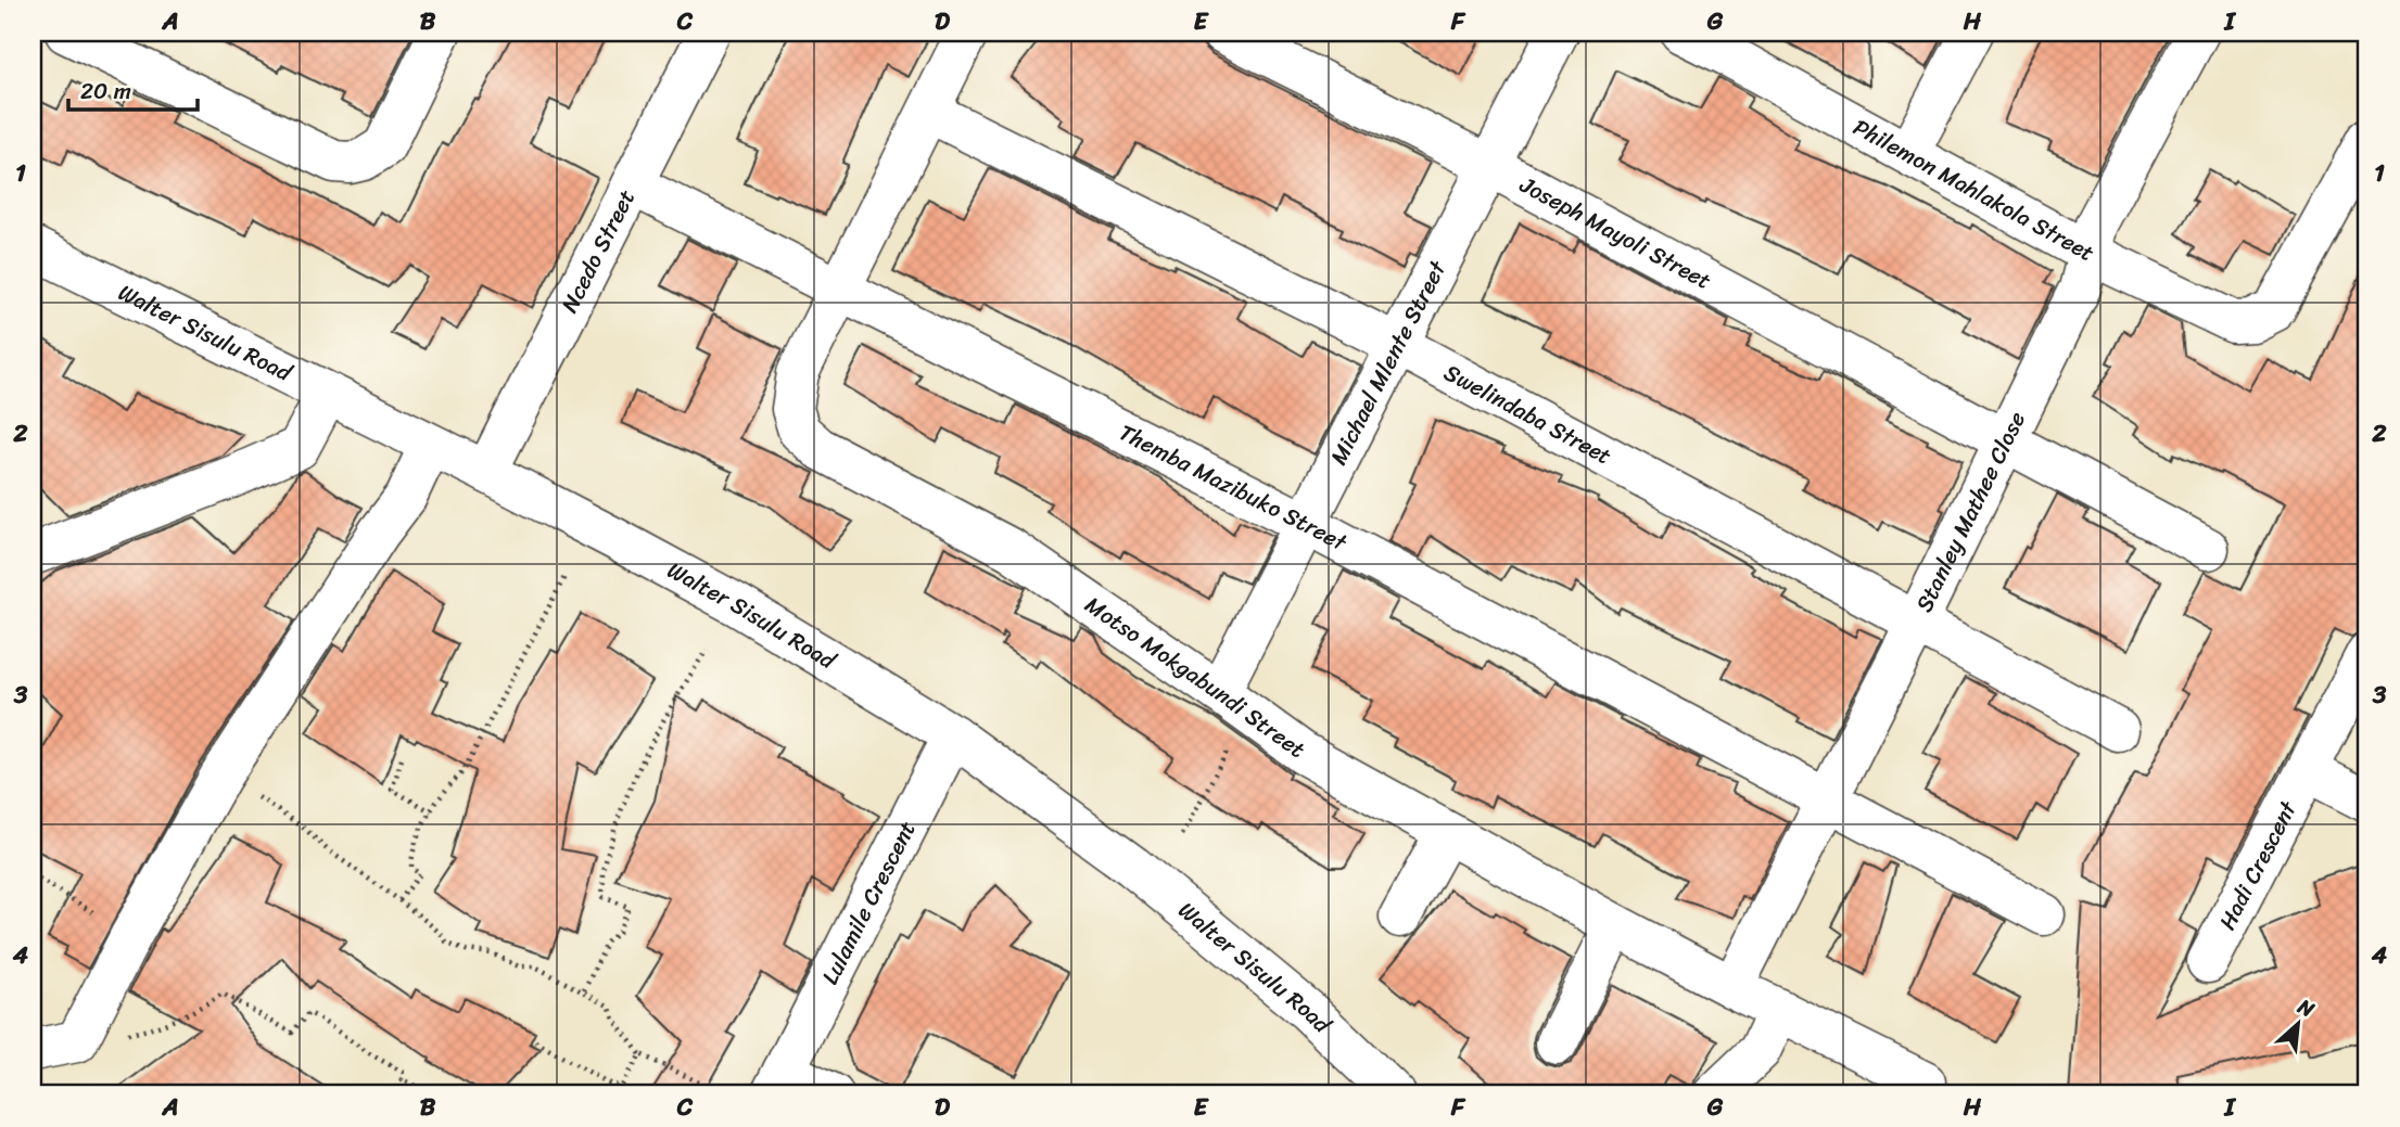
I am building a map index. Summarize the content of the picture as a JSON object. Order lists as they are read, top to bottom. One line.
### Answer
{"streets":{"street":["Philemon Mahlakola Street","Joseph Mayoli Street","Ncedo Street","Walter Sisulu Road","Michael Mlente Street","Swelindaba Street","Themba Mazibuko Street","Stanley Mathee Close","Motso Mokgabundi Street","Hadi Crescent","Lulamile Crescent"]},"crossings":[["Philemon Mahlakola Street","Stanley Mathee Close"],["Joseph Mayoli Street","Michael Mlente Street"],["Joseph Mayoli Street","Stanley Mathee Close"],["Ncedo Street","Walter Sisulu Road"],["Ncedo Street","Themba Mazibuko Street"],["Walter Sisulu Road","Lulamile Crescent"],["Michael Mlente Street","Swelindaba Street"],["Michael Mlente Street","Themba Mazibuko Street"],["Michael Mlente Street","Motso Mokgabundi Street"],["Swelindaba Street","Stanley Mathee Close"],["Swelindaba Street","Motso Mokgabundi Street"],["Themba Mazibuko Street","Stanley Mathee Close"],["Themba Mazibuko Street","Motso Mokgabundi Street"],["Stanley Mathee Close","Motso Mokgabundi Street"]],"scale_bar":"20 m","north":"top right","grid":{"columns":["A","B","C","D","E","F","G","H","I"],"rows":["1","2","3","4"]}}
